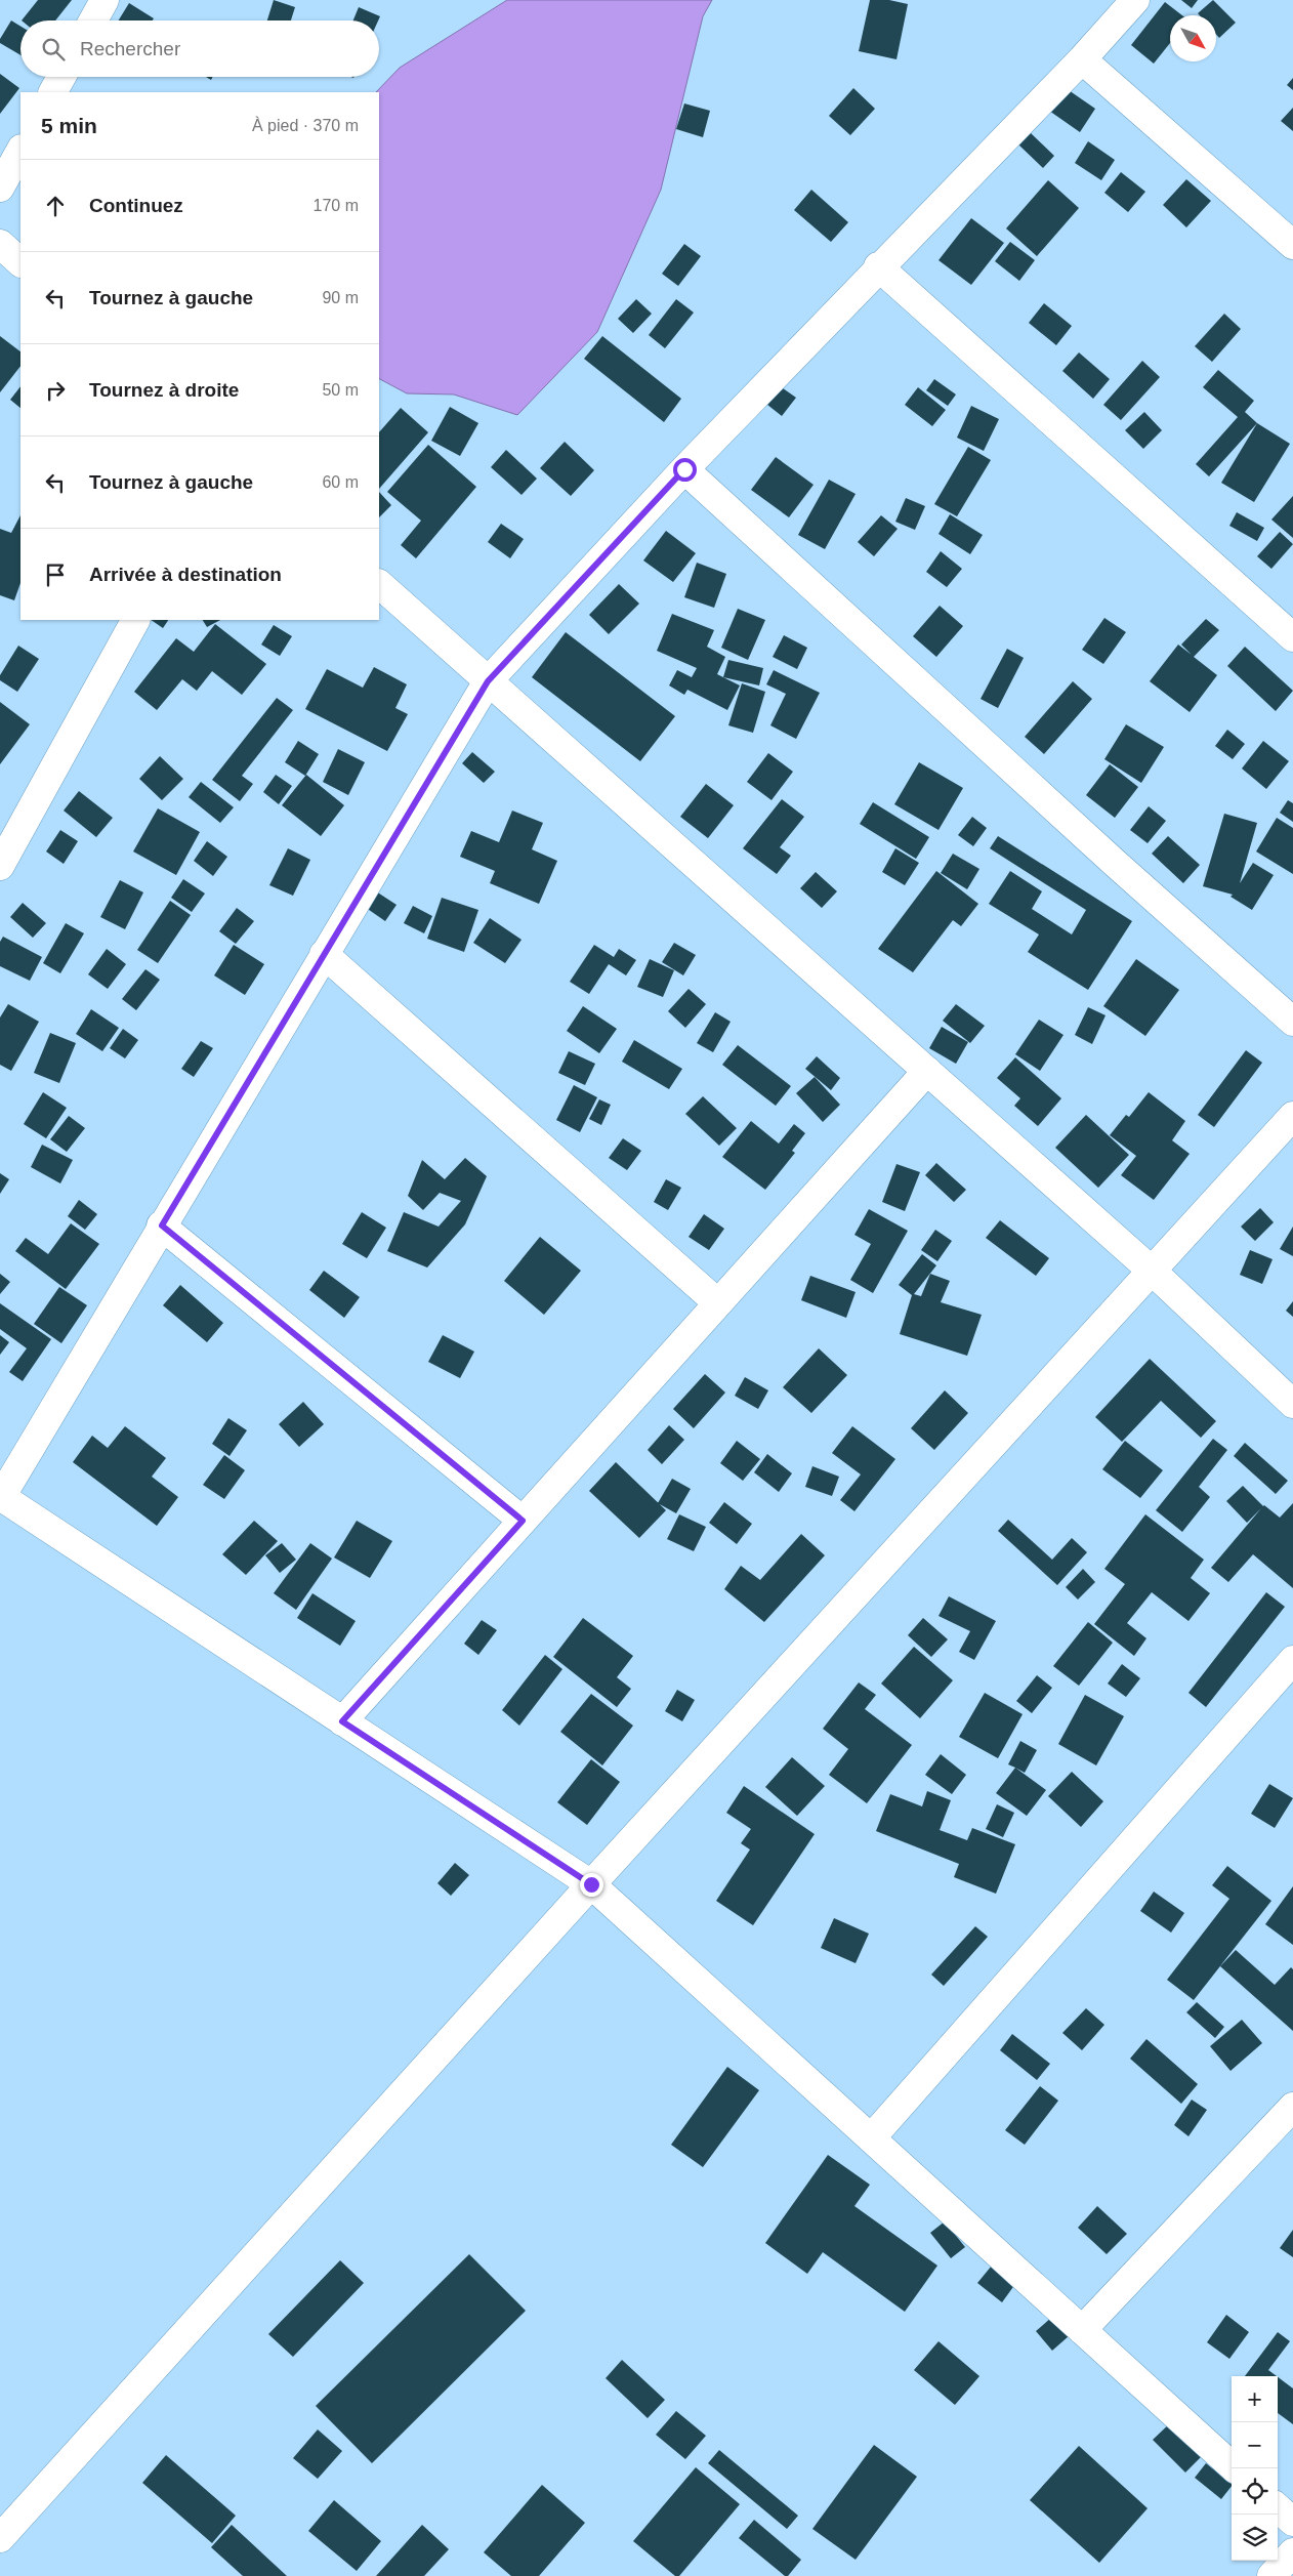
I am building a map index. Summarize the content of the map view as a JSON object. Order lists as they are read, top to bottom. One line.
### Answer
{"north":"bottom right","page":{"search":"Rechercher","heading":["5 min","À pied · 370 m"],"list":[["Continuez","170 m"],["Tournez à gauche","90 m"],["Tournez à droite","50 m"],["Tournez à gauche","60 m"],"Arrivée à destination"],"map_buttons":["+","−"]}}
